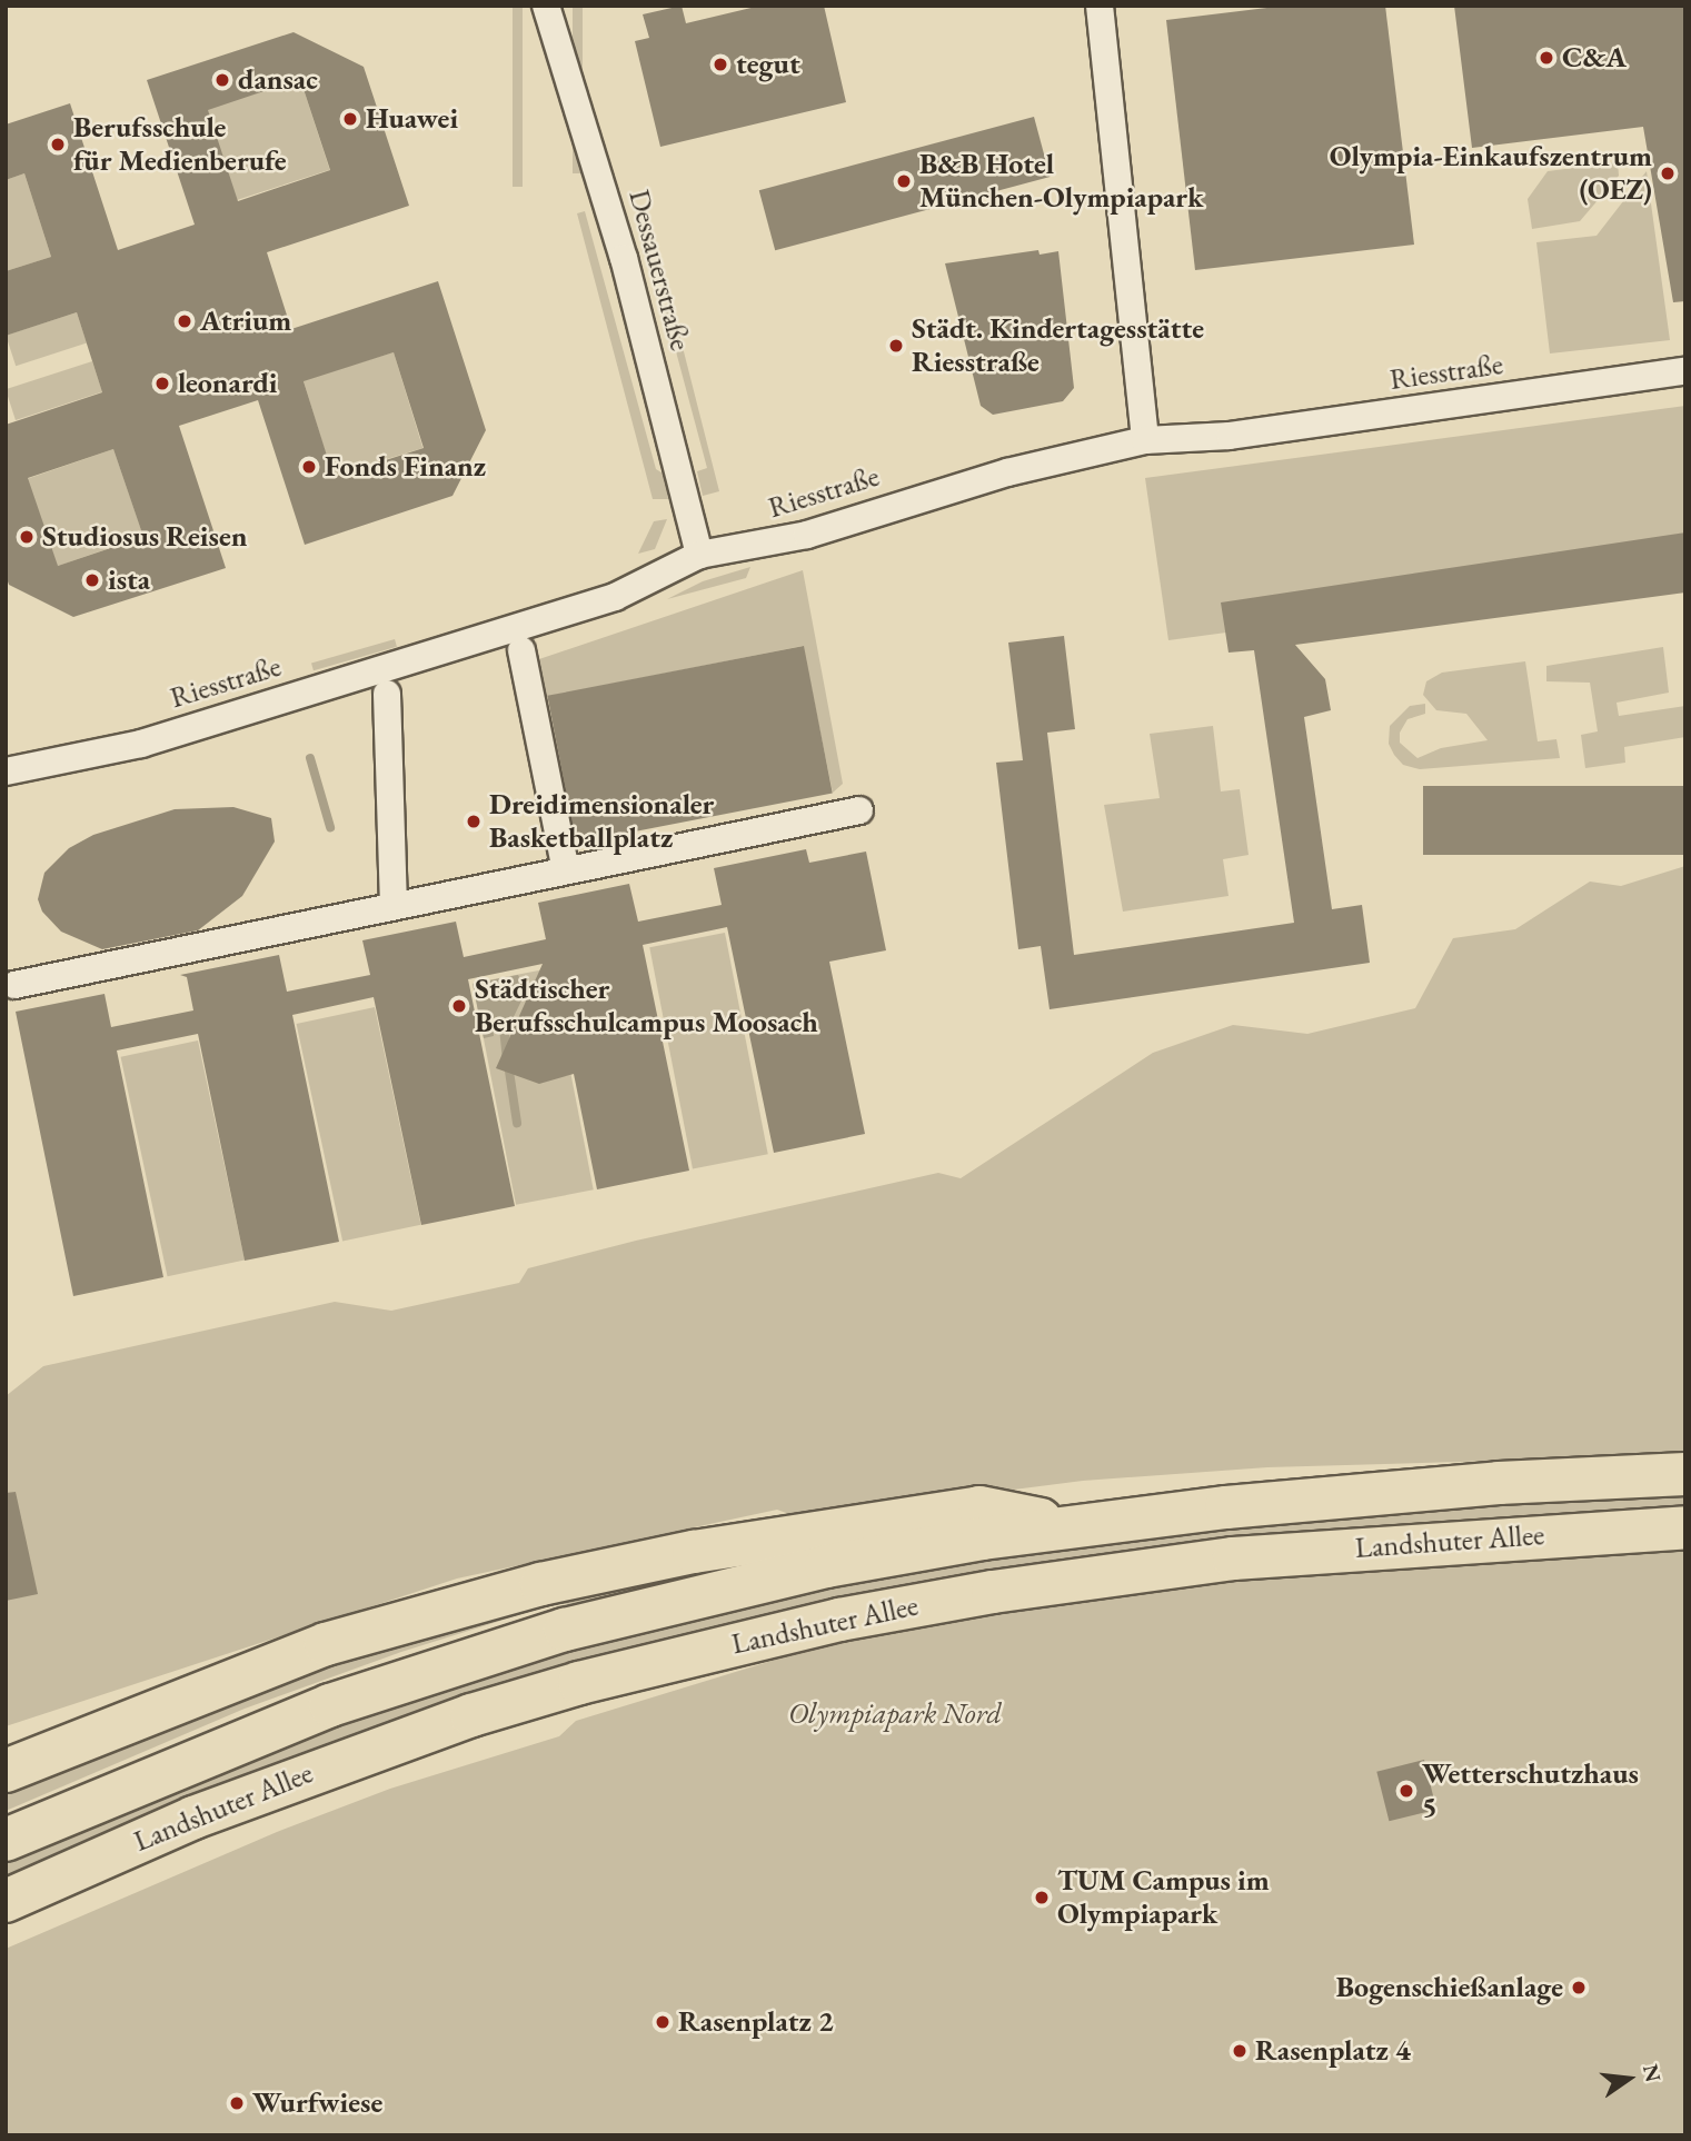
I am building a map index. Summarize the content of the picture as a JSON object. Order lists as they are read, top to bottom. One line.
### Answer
{"streets":{"highway":["Landshuter Allee"],"street":["Dessauerstraße","Riesstraße"]},"crossings":[["Dessauerstraße","Riesstraße"]],"parks":["Olympiapark Nord"],"places":["C&A","tegut","dansac","Huawei","Berufsschule für Medienberufe","Olympia-Einkaufszentrum (OEZ)","B&B Hotel München-Olympiapark","Atrium","Städt. Kindertagesstätte Riesstraße","leonardi","Fonds Finanz","Studiosus Reisen","ista","Dreidimensionaler Basketballplatz","Städtischer Berufsschulcampus Moosach","Wetterschutzhaus 5","TUM Campus im Olympiapark","Bogenschießanlage","Rasenplatz 2","Rasenplatz 4","Wurfwiese"],"north":"right"}
